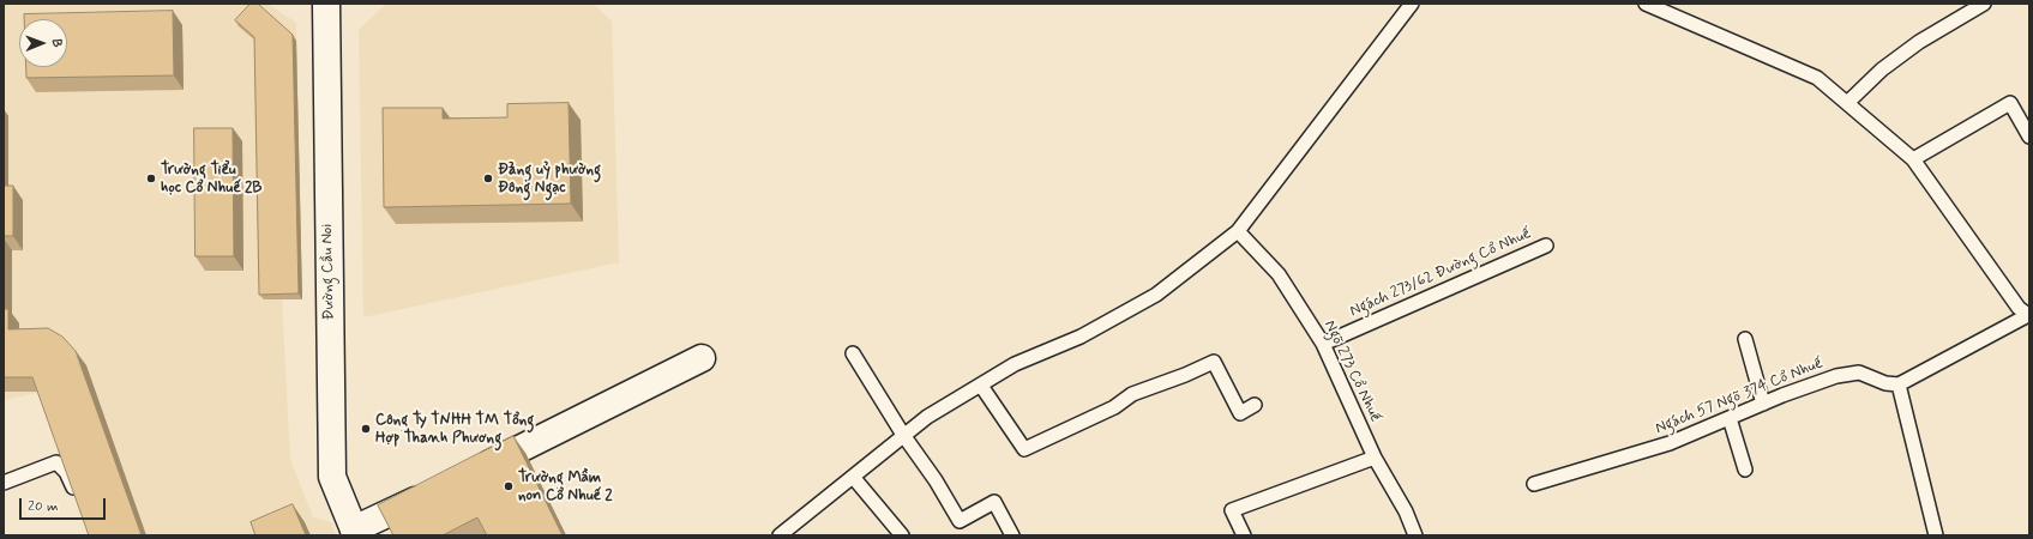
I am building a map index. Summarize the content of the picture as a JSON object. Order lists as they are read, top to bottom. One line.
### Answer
{"streets":{"street":["Đường Cầu Noi"],"lane":["Ngách 273/62 Đường Cổ Nhuế","Ngõ 273 Cổ Nhuế","Ngách 57 Ngõ 374 Cổ Nhuế"]},"crossings":[["Ngách 273/62 Đường Cổ Nhuế","Ngõ 273 Cổ Nhuế"]],"places":["Trường Tiểu học Cổ Nhuế 2B","Đảng uỷ phường Đông Ngạc","Công Ty TNHH TM Tổng Hợp Thanh Phương","Trường Mầm non Cổ Nhuế 2"],"scale_bar":"20 m","north":"right"}
